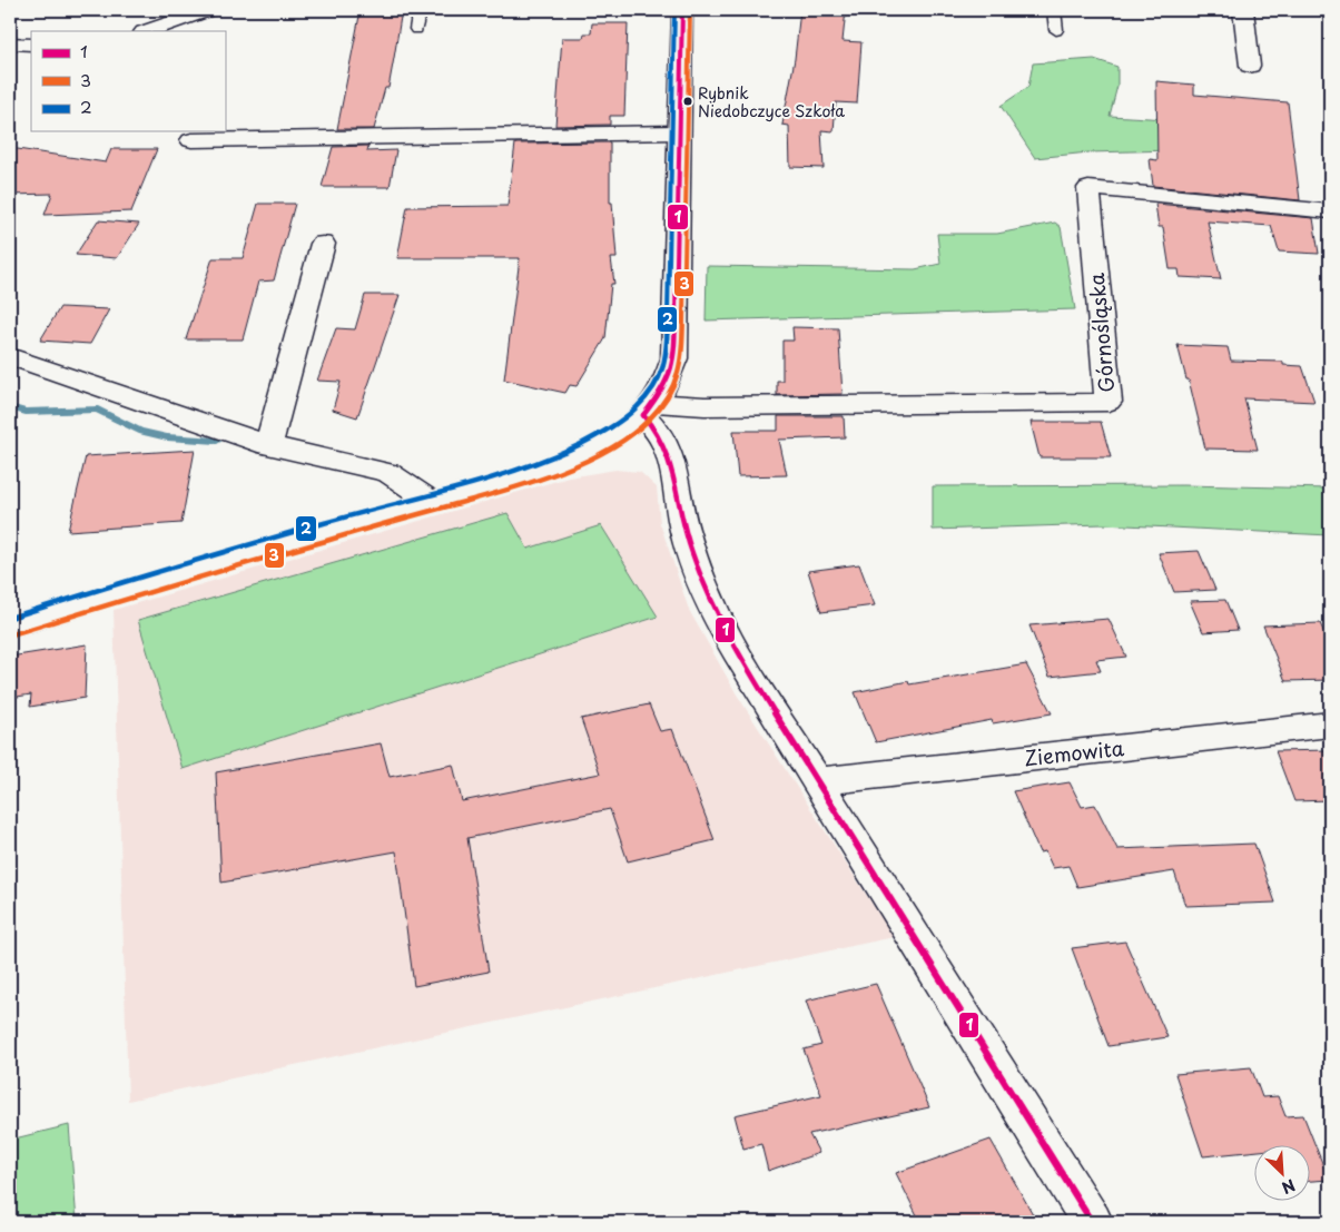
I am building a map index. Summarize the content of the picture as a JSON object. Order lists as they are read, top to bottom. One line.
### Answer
{"streets":{"street":["Górnośląska","Ziemowita"]},"places":["Rybnik Niedobczyce Szkoła"],"lines":["transit line 1","transit line 3","transit line 2"],"legend":["1","3","2"],"north":"bottom right"}
